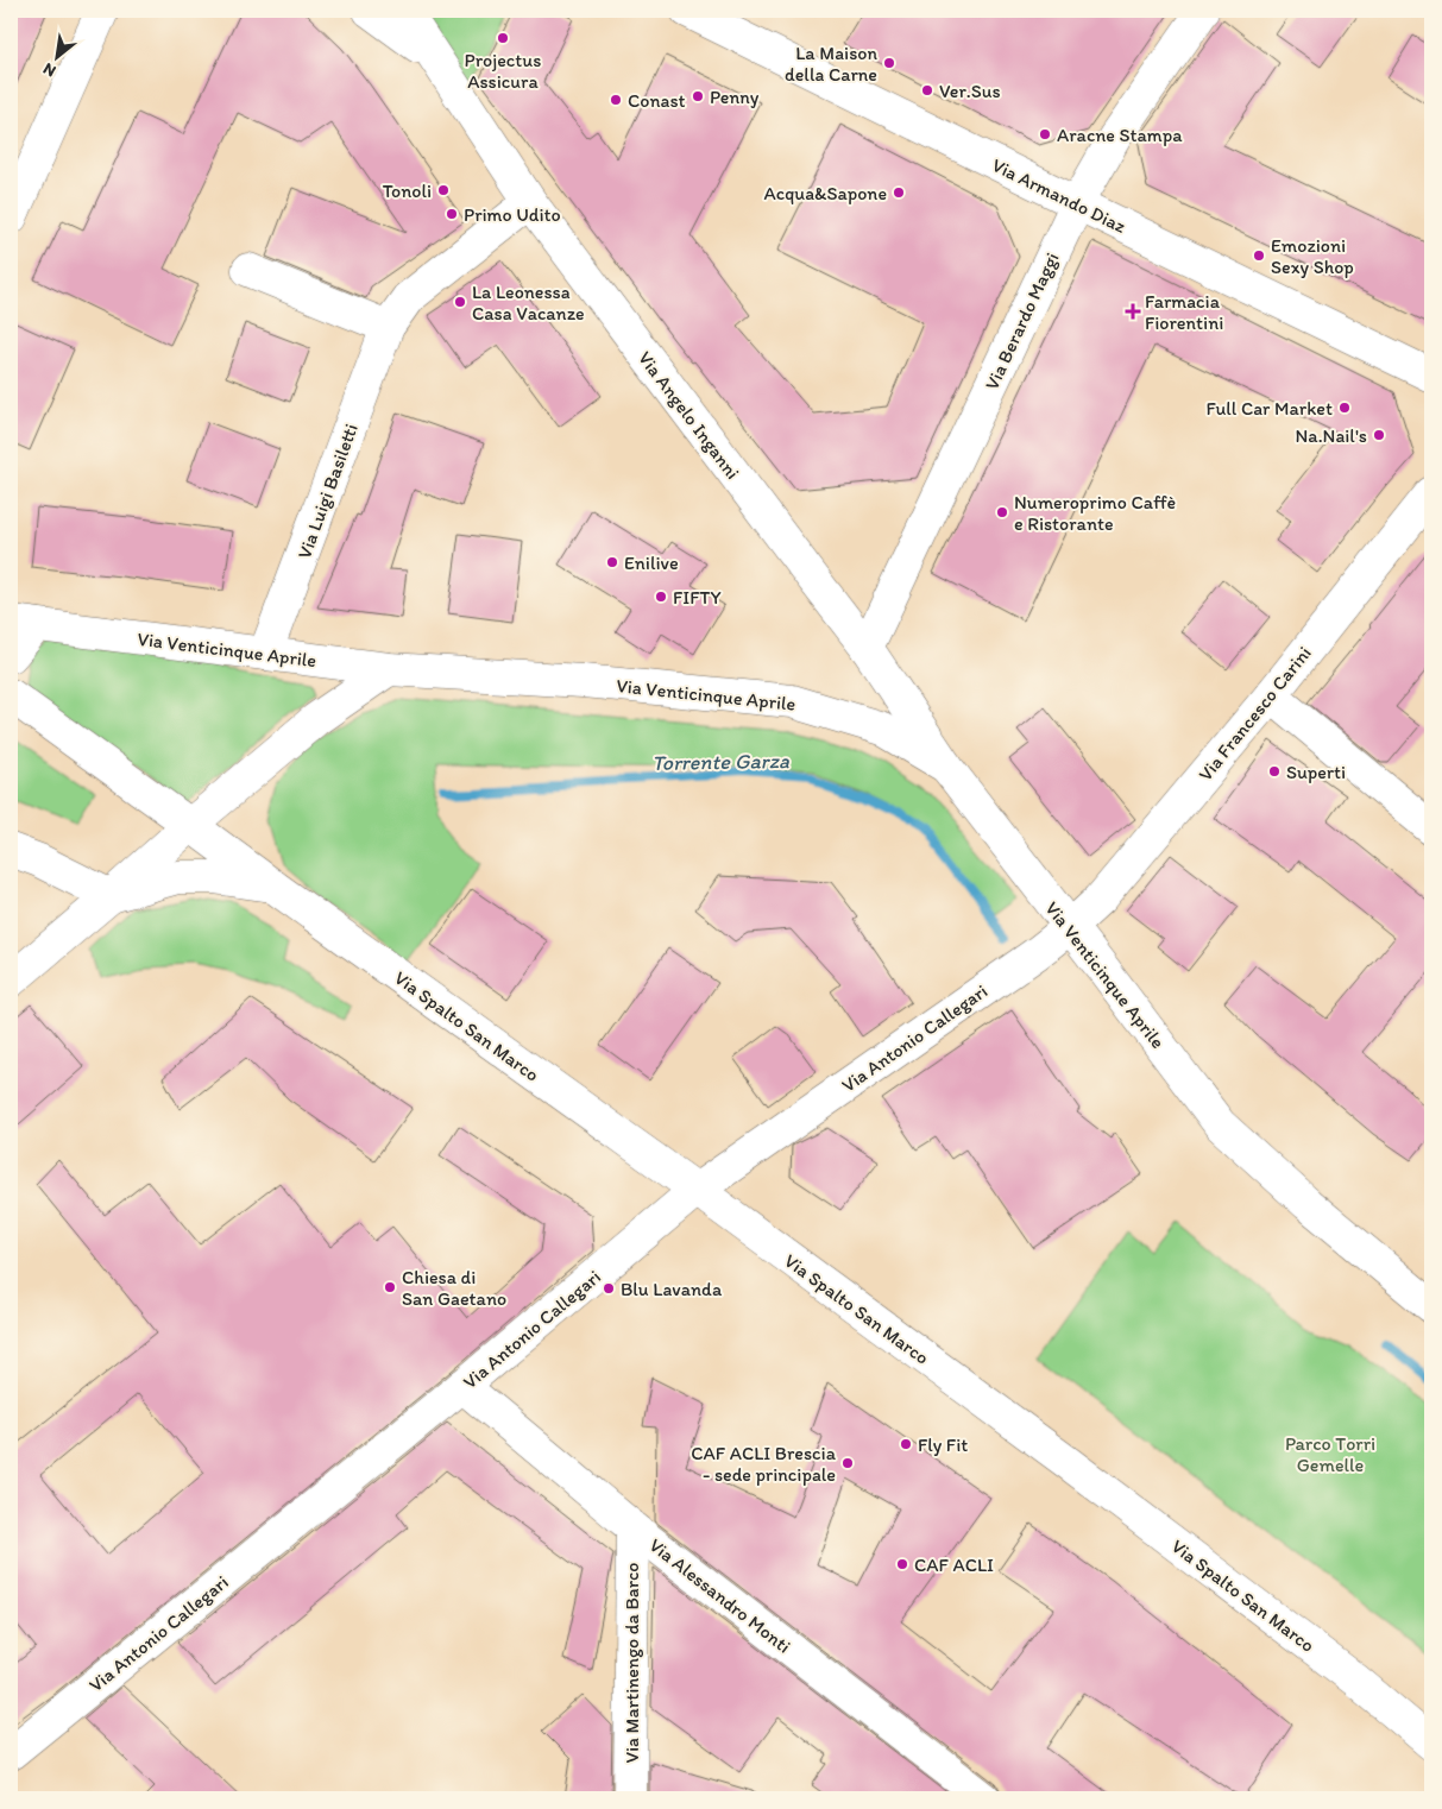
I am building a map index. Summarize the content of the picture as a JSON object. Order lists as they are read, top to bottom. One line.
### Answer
{"streets":{"street":["Via Armando Diaz","Via Berardo Maggi","Via Angelo Inganni","Via Luigi Basiletti","Via Venticinque Aprile","Via Francesco Carini","Via Spalto San Marco","Via Antonio Callegari","Via Alessandro Monti","Via Martinengo da Barco"]},"crossings":[["Via Armando Diaz","Via Berardo Maggi"],["Via Berardo Maggi","Via Angelo Inganni"],["Via Angelo Inganni","Via Luigi Basiletti"],["Via Angelo Inganni","Via Venticinque Aprile"],["Via Luigi Basiletti","Via Venticinque Aprile"],["Via Venticinque Aprile","Via Francesco Carini"],["Via Venticinque Aprile","Via Spalto San Marco"],["Via Venticinque Aprile","Via Antonio Callegari"],["Via Francesco Carini","Via Antonio Callegari"],["Via Spalto San Marco","Via Antonio Callegari"],["Via Antonio Callegari","Via Alessandro Monti"],["Via Alessandro Monti","Via Martinengo da Barco"]],"water":["Torrente Garza"],"parks":["Parco Torri Gemelle"],"places":{"other":["Projectus Assicura","La Maison della Carne","Ver.Sus","Penny","Conast","Aracne Stampa","Tonoli","Acqua&Sapone","Primo Udito","Emozioni Sexy Shop","La Leonessa Casa Vacanze","Full Car Market","Na.Nail's","Numeroprimo Caffè e Ristorante","Enilive","FIFTY","Superti","Chiesa di San Gaetano","Blu Lavanda","Fly Fit","CAF ACLI Brescia - sede principale","CAF ACLI"],"health":["Farmacia Fiorentini"]},"north":"bottom left"}
